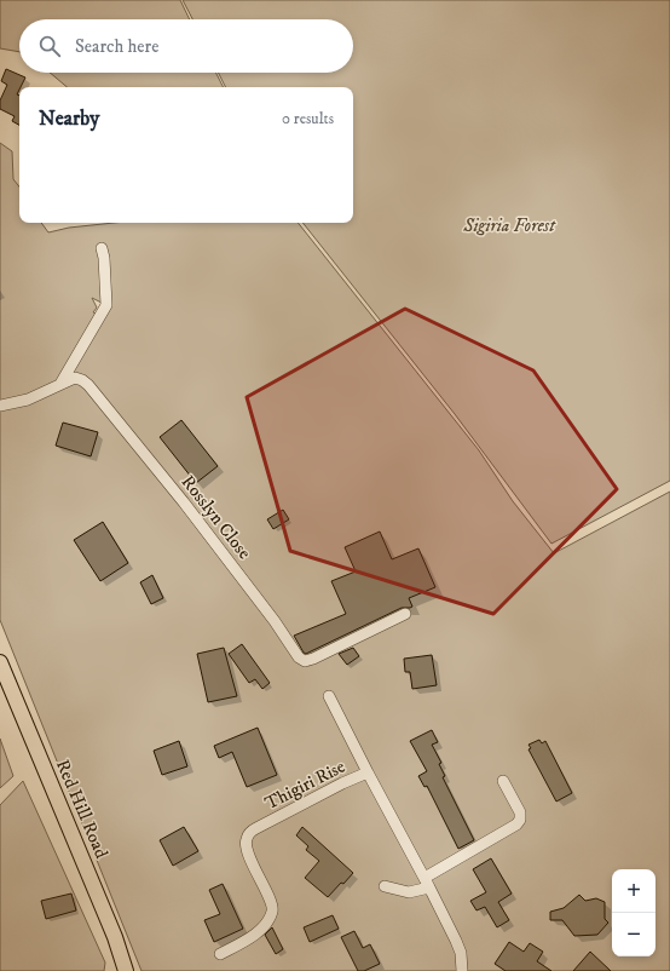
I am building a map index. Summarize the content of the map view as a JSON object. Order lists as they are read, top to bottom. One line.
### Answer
{"streets":{"main road":["Red Hill Road"],"street":["Rosslyn Close","Thigiri Rise"]},"parks":["Sigiria Forest"],"page":{"search":"Search here","heading":["Nearby","0 results"],"map_buttons":["+","−"]}}
